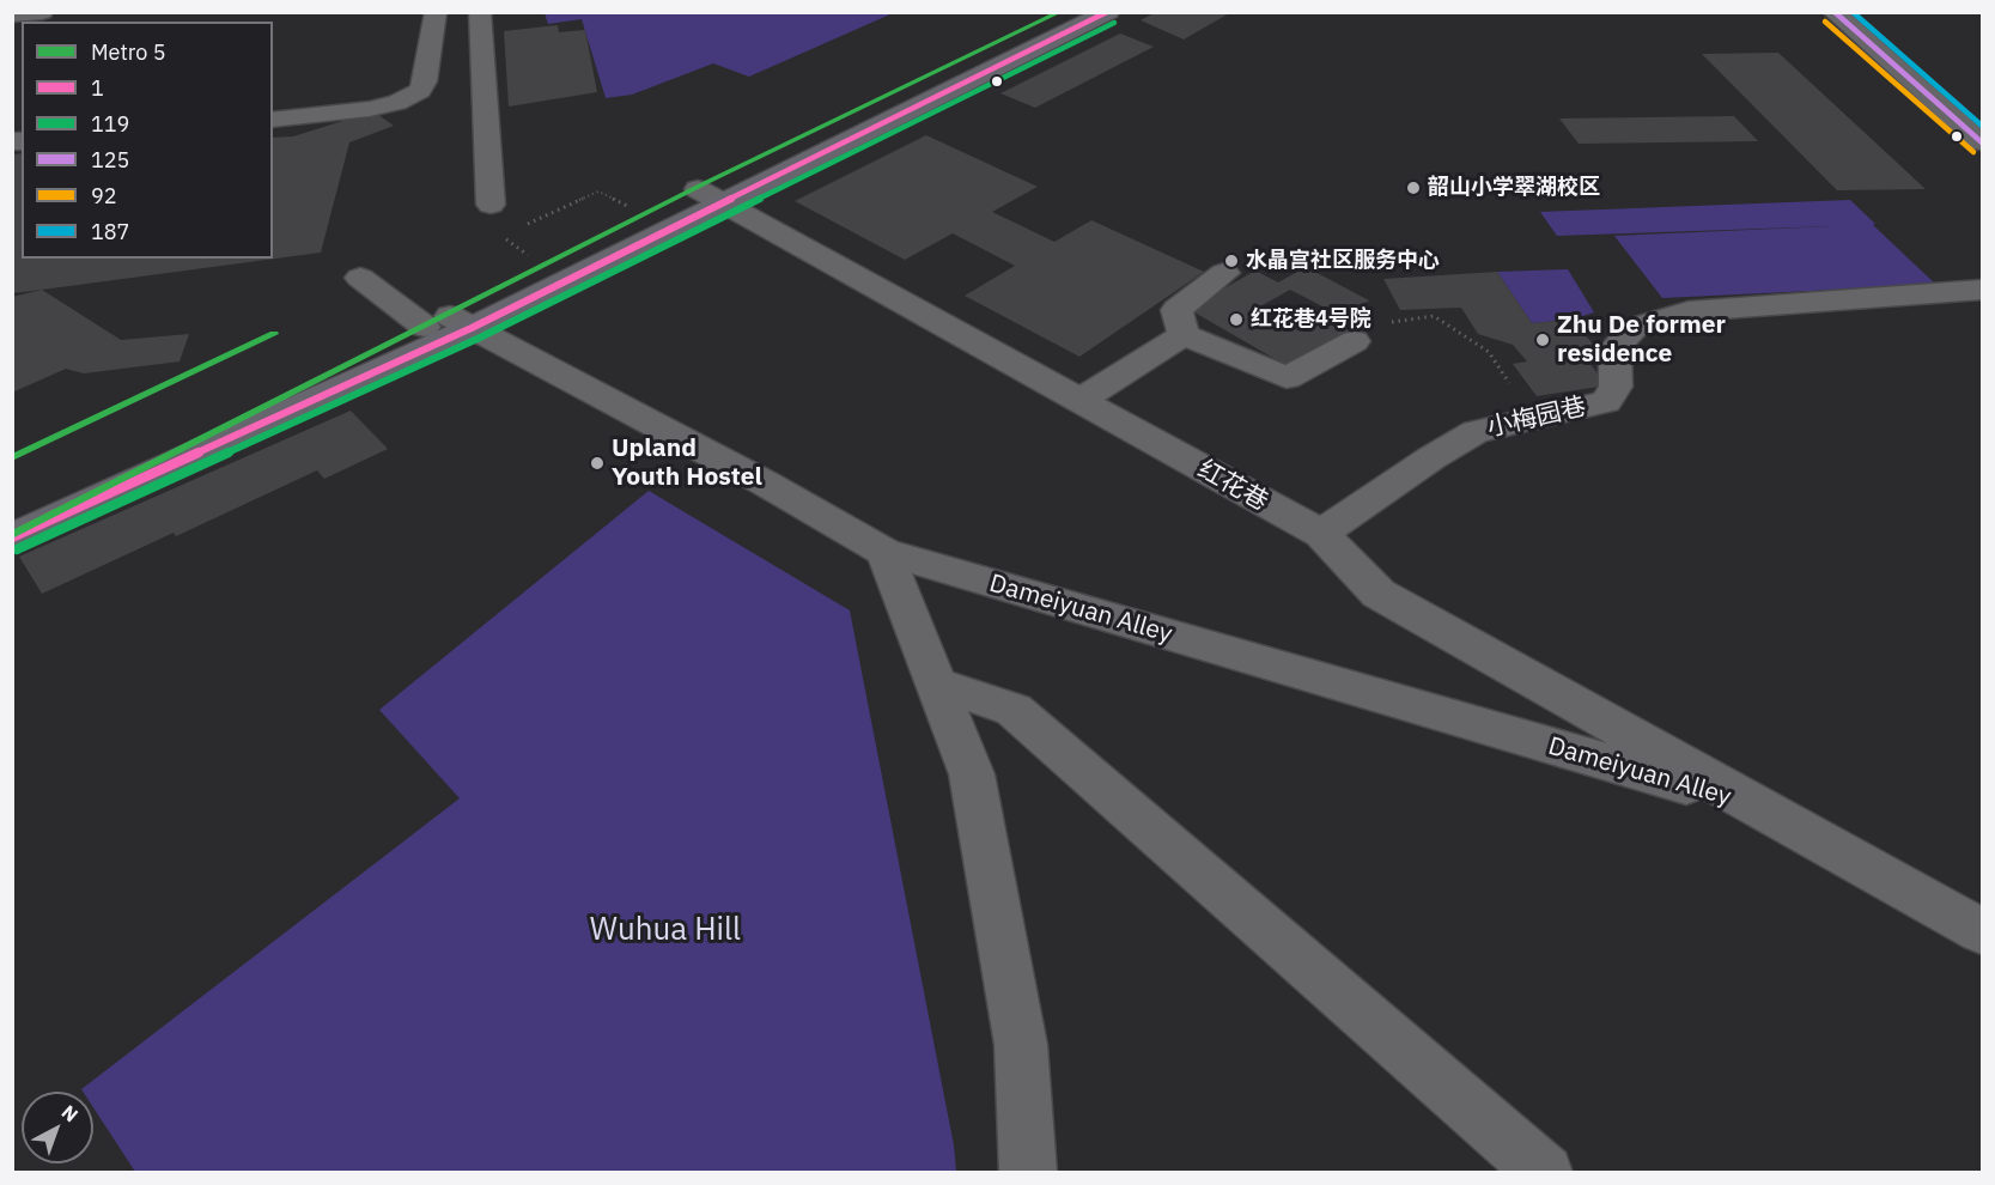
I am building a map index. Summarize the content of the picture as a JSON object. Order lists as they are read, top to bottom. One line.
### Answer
{"streets":{"street":["小梅园巷","红花巷","Dameiyuan Alley"]},"crossings":[["小梅园巷","红花巷"],["红花巷","Dameiyuan Alley"]],"parks":["Wuhua Hill"],"places":["韶山小学翠湖校区","水晶宫社区服务中心","红花巷4号院","Zhu De former residence","Upland Youth Hostel"],"lines":["metro line 5","transit line 1","transit line 125","transit line 187","transit line 92","transit line 119"],"legend":["Metro 5","1","119","125","92","187"],"north":"top right"}
